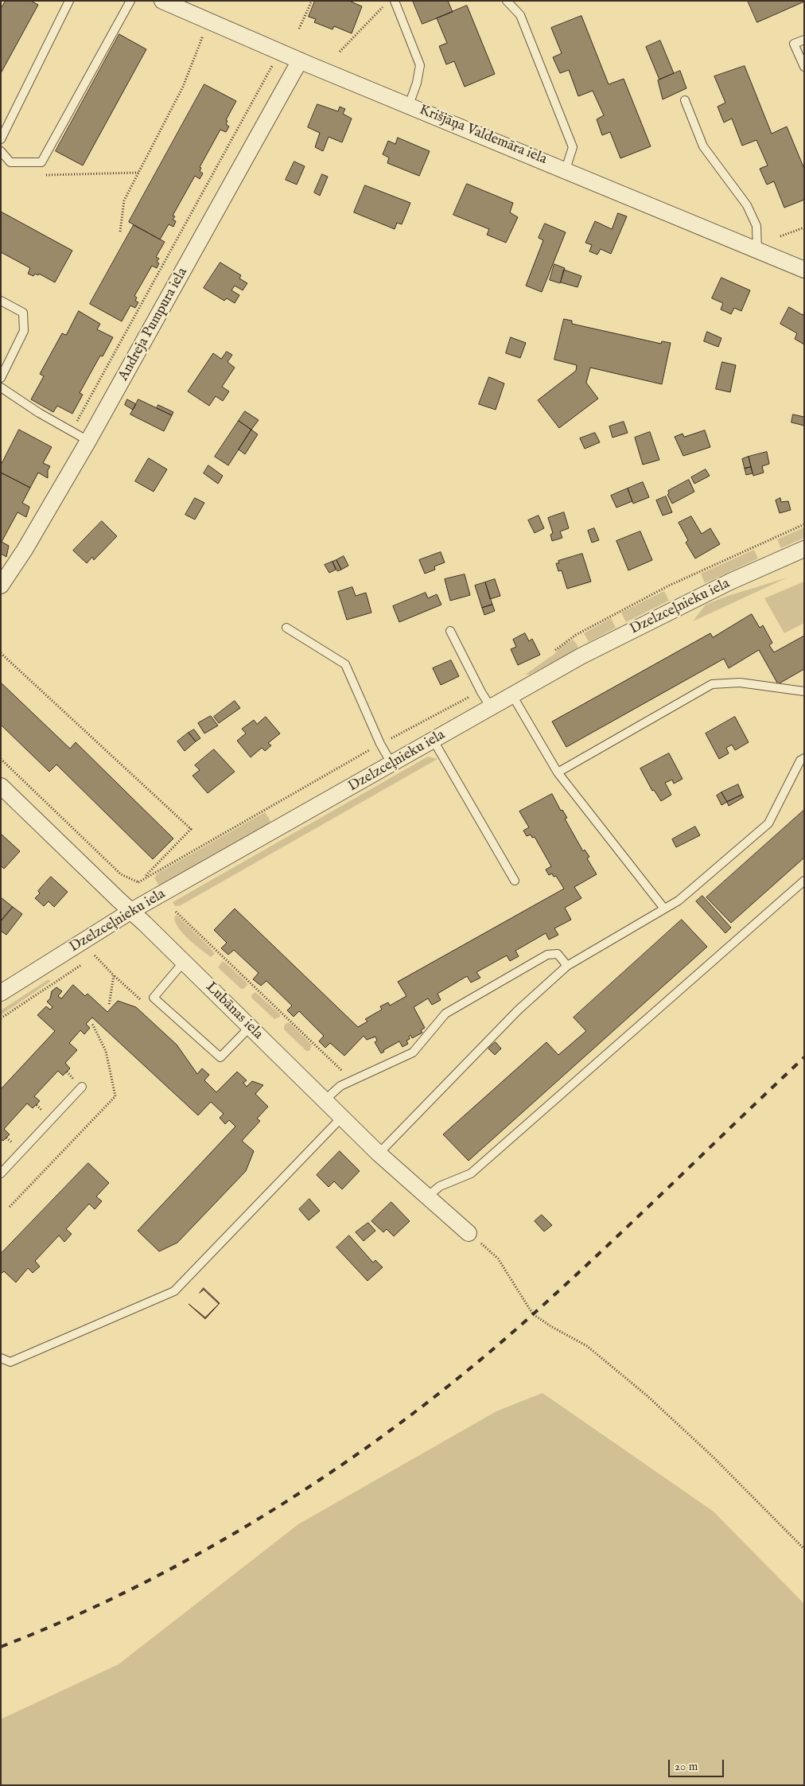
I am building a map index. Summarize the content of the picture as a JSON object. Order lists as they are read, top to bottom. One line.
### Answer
{"streets":{"street":["Krišjāņa Valdemāra iela","Andreja Pumpura iela","Dzelzceļnieku iela","Lubānas iela"]},"crossings":[["Krišjāņa Valdemāra iela","Andreja Pumpura iela"],["Dzelzceļnieku iela","Lubānas iela"]],"scale_bar":"20 m"}
